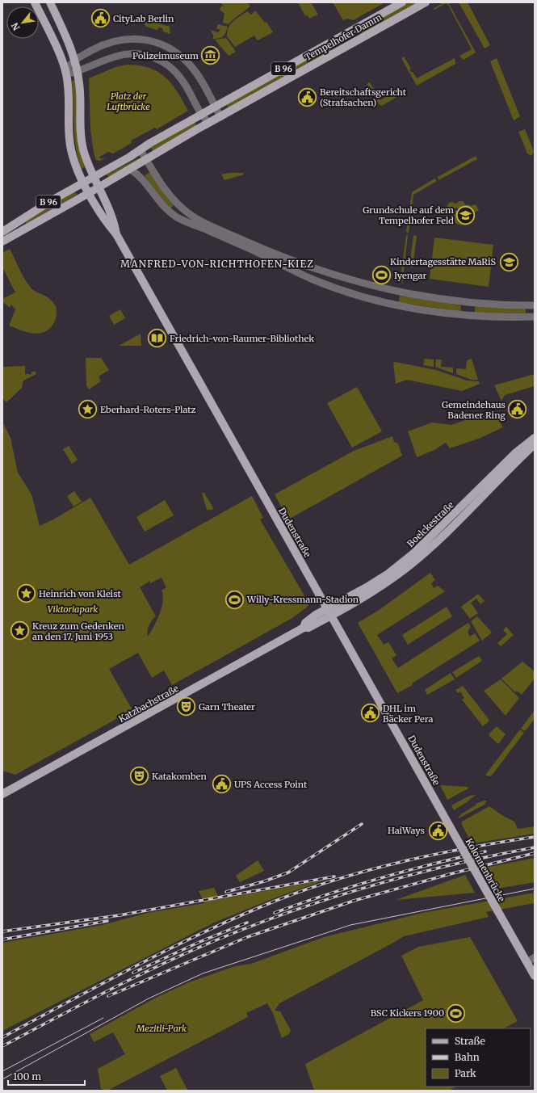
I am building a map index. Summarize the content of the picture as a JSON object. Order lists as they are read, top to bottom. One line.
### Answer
{"streets":{"main road":["Tempelhofer Damm","B 96","Boelckestraße","Dudenstraße","Katzbachstraße","Kolonnenbrücke"]},"crossings":[["Tempelhofer Damm","B 96"],["Tempelhofer Damm","Dudenstraße"],["B 96","Dudenstraße"],["Boelckestraße","Dudenstraße"],["Boelckestraße","Katzbachstraße"],["Dudenstraße","Katzbachstraße"],["Dudenstraße","Kolonnenbrücke"]],"districts":["MANFRED-VON-RICHTHOFEN-KIEZ"],"parks":["Platz der Luftbrücke","Viktoriapark","Mezitli-Park"],"places":{"public building":["CityLab Berlin","Bereitschaftsgericht (Strafsachen)","Gemeindehaus Badener Ring","DHL im Bäcker Pera","UPS Access Point","HaiWays"],"museum":["Polizeimuseum"],"school or university":["Grundschule auf dem Tempelhofer Feld","Kindertagesstätte MaRiS"],"sports":["Iyengar","Willy-Kressmann-Stadion","BSC Kickers 1900"],"library":["Friedrich-von-Raumer-Bibliothek"],"place":["Eberhard-Roters-Platz","Heinrich von Kleist","Kreuz zum Gedenken an den 17. Juni 1953"],"theatre":["Garn Theater","Katakomben"]},"legend":["Straße","Bahn","Park"],"scale_bar":"100 m","north":"bottom left"}
